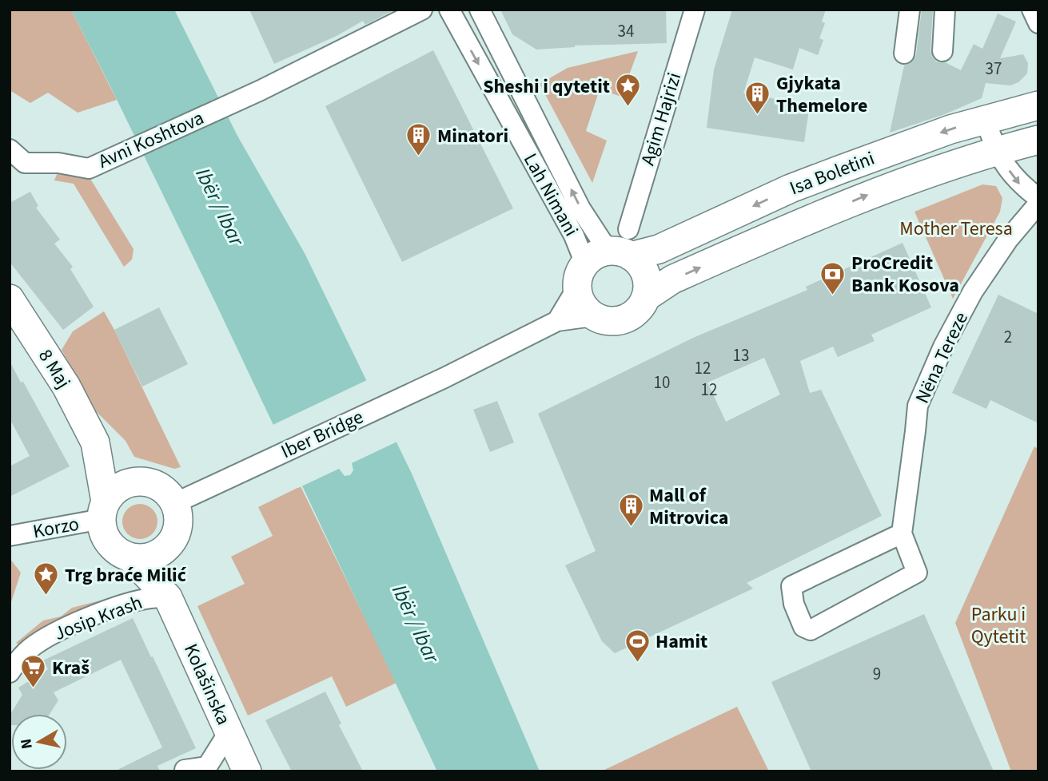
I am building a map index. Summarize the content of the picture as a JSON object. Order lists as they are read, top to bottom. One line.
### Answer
{"streets":{"street":["Agim Hajrizi","Avni Koshtova","Isa Boletini","Lah Nimani","Nëna Tereze","8 Maj","Iber Bridge","Korzo","Josip Krash","Kolašinska"]},"crossings":[["Agim Hajrizi","Isa Boletini"],["Agim Hajrizi","Lah Nimani"],["Isa Boletini","Lah Nimani"],["8 Maj","Iber Bridge"],["8 Maj","Korzo"],["8 Maj","Kolašinska"],["Iber Bridge","Korzo"],["Iber Bridge","Kolašinska"],["Korzo","Kolašinska"],["Josip Krash","Kolašinska"]],"water":["Ibër / Ibar"],"parks":["Mother Teresa","Parku i Qytetit"],"places":{"place":["Sheshi i qytetit","Trg braće Milić"],"building":["Gjykata Themelore","Minatori","Mall of Mitrovica"],"bank":["ProCredit Bank Kosova"],"sports":["Hamit"],"supermarket":["Kraš"]},"house_numbers":["34","37","2","13","12","10","12","9"],"north":"left"}
